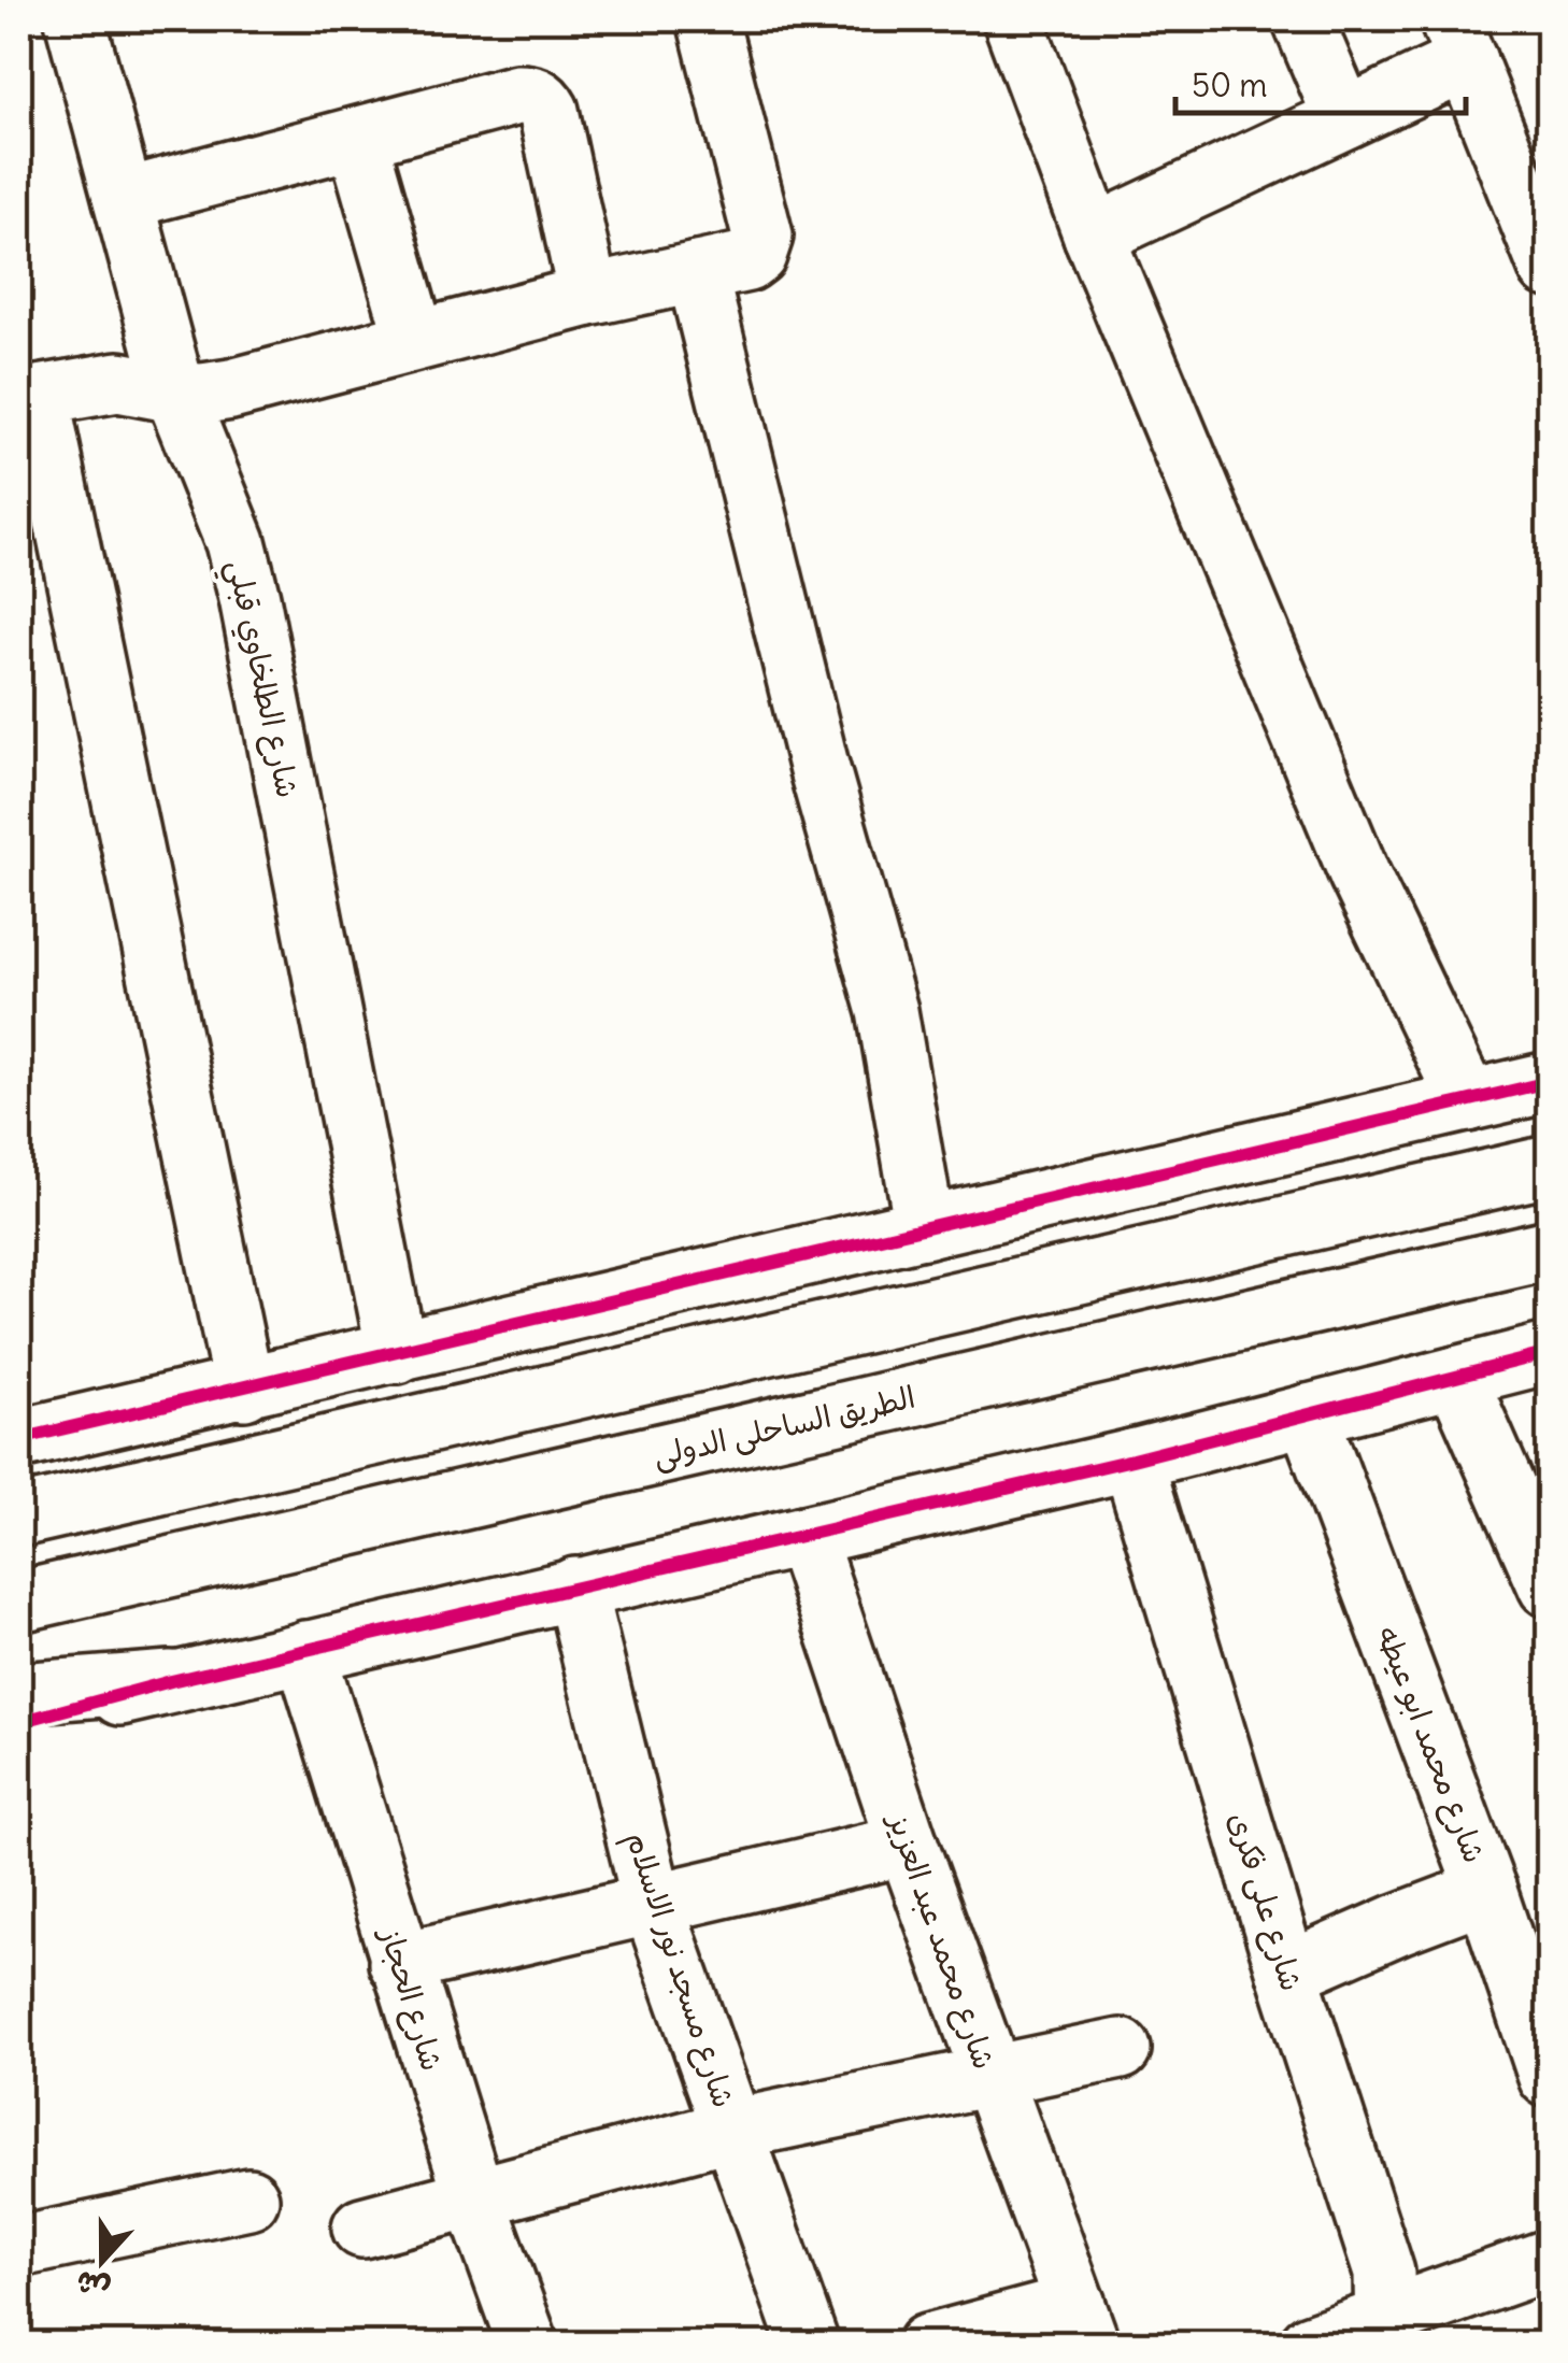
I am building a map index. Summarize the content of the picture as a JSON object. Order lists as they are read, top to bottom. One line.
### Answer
{"streets":{"main road":["شارع الطلخاوي قبلي","الطريق الساحلى الدولى","شارع محمد ابو عيطه","شارع على فكرى","شارع محمد عبد العزيز","شارع مسجد نور الاسلام","شارع الحجاز"]},"scale_bar":"50 m","north":"bottom"}
